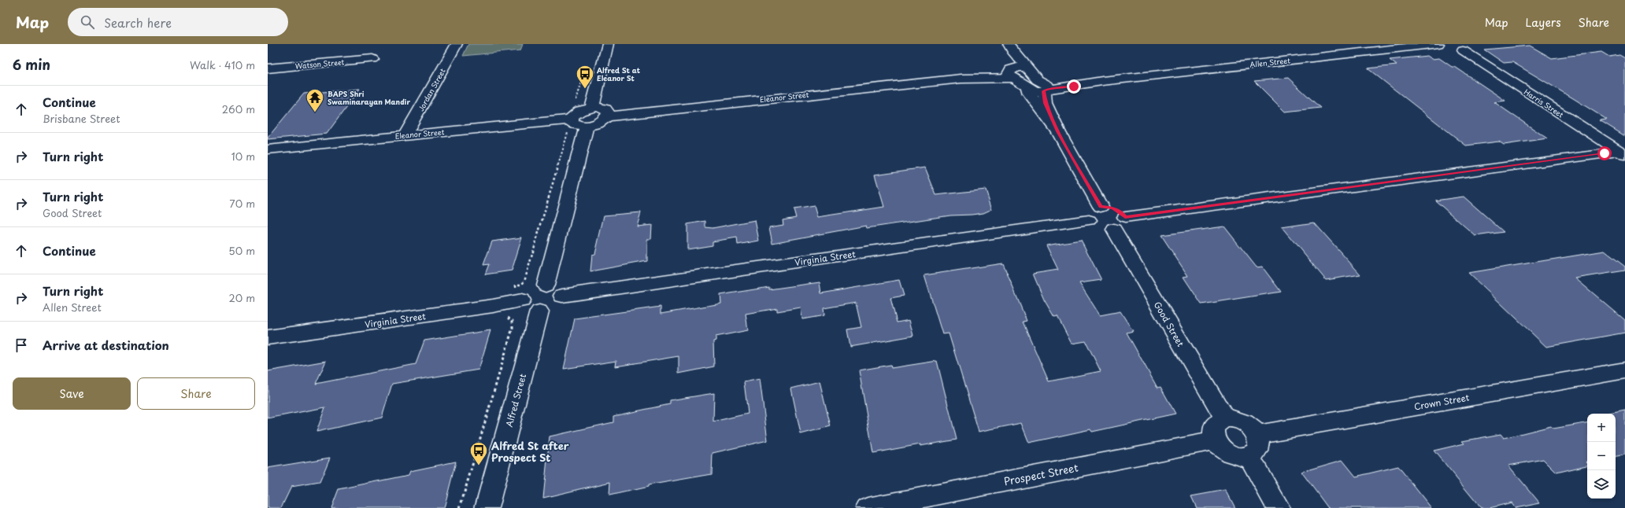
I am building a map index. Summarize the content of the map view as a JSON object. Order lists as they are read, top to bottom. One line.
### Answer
{"streets":{"street":["Allen Street","Watson Street","Jordan Street","Eleanor Street","Harris Street","Virginia Street","Good Street","Alfred Street","Crown Street","Prospect Street"]},"crossings":[["Allen Street","Harris Street"],["Jordan Street","Eleanor Street"],["Virginia Street","Good Street"],["Good Street","Crown Street"],["Good Street","Prospect Street"],["Crown Street","Prospect Street"]],"places":{"bus stop":["Alfred St at Eleanor St","Alfred St after Prospect St"],"temple":["BAPS Shri Swaminarayan Mandir"]},"page":{"header":"Map","search":"Search here","nav":["Map","Layers","Share"],"heading":["6 min","Walk · 410 m"],"list":[["Continue","Brisbane Street","260 m"],["Turn right","10 m"],["Turn right","Good Street","70 m"],["Continue","50 m"],["Turn right","Allen Street","20 m"],"Arrive at destination"],"buttons":["Save","Share"],"map_buttons":["+","−"]}}
